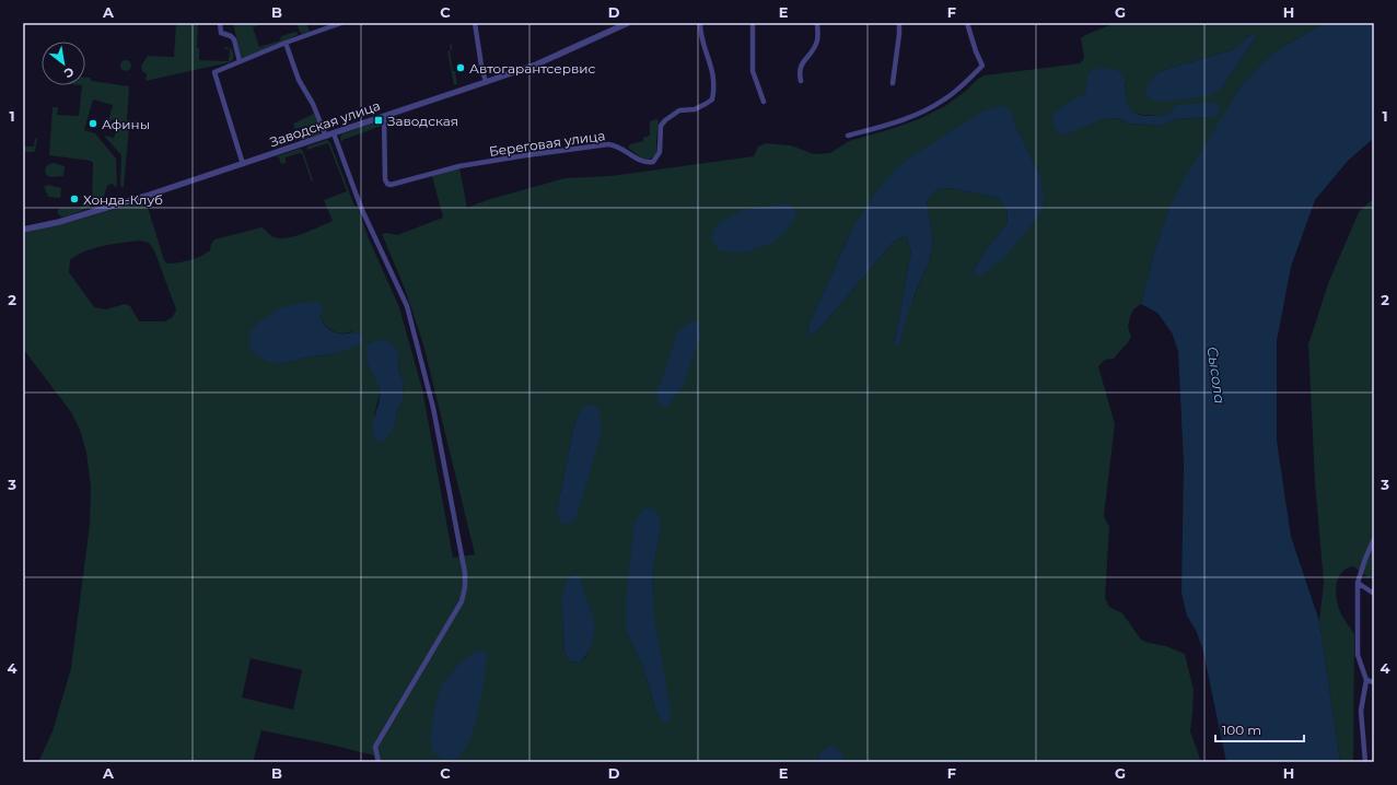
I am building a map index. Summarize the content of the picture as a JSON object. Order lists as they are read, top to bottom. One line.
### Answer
{"streets":{"street":["Заводская улица","Береговая улица"]},"crossings":[["Заводская улица","Береговая улица"]],"water":["Сысола"],"places":{"other":["Автогарантсервис","Афины","Хонда-Клуб"],"transit":["Заводская"]},"scale_bar":"100 m","north":"bottom right","grid":{"columns":["A","B","C","D","E","F","G","H"],"rows":["1","2","3","4"]}}
